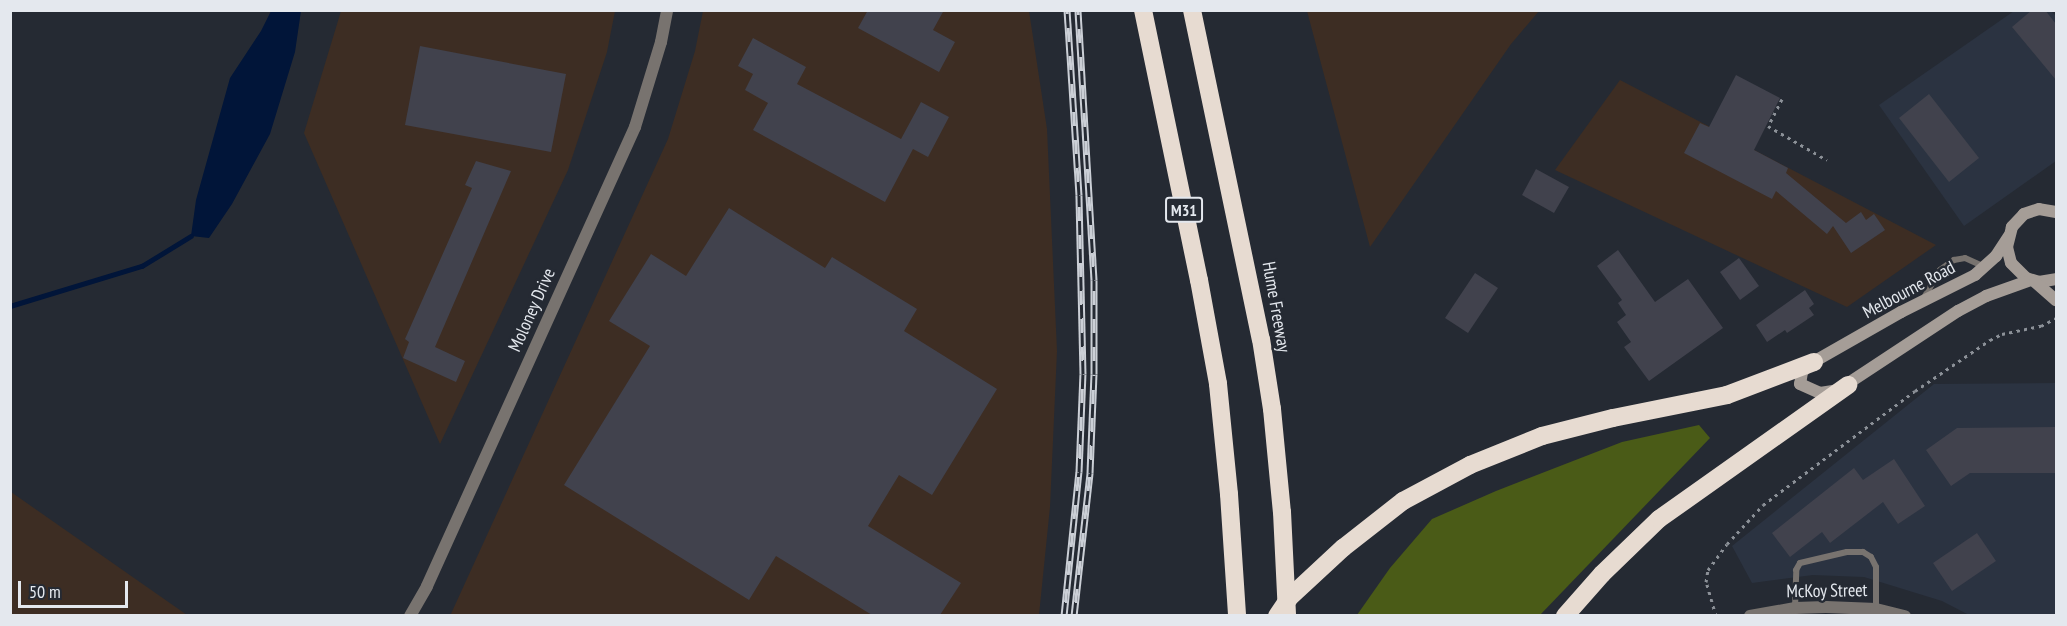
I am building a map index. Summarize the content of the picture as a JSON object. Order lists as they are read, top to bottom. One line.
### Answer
{"streets":{"highway":["M31","Hume Freeway"],"main road":["Melbourne Road"],"street":["Moloney Drive","McKoy Street"]},"scale_bar":"50 m"}
